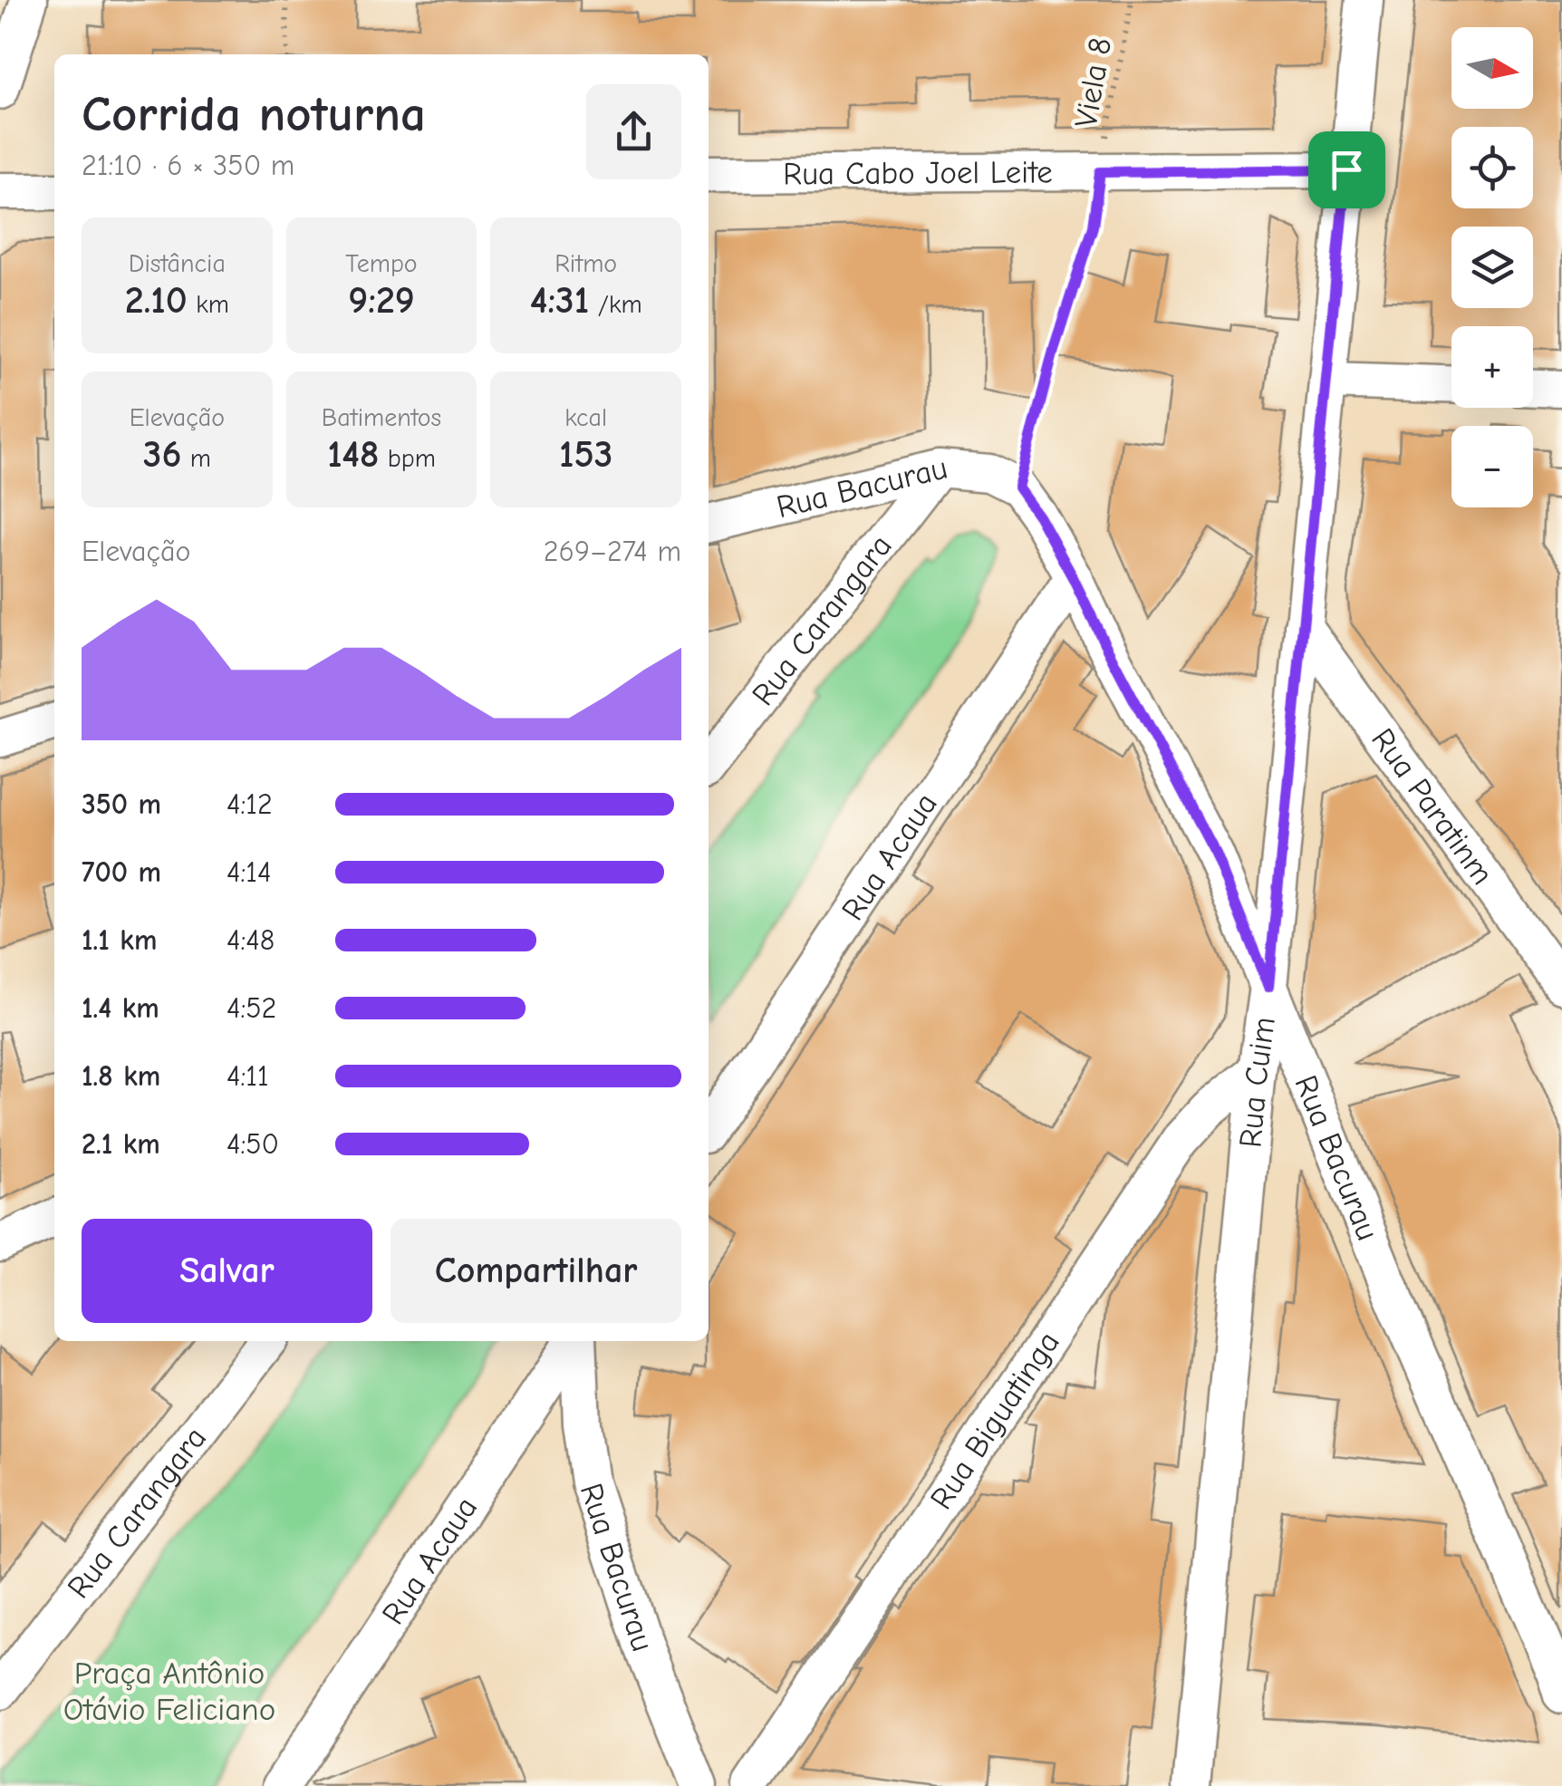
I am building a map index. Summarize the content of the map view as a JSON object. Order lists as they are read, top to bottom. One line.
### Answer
{"streets":{"street":["Rua Cabo Joel Leite","Rua Bacurau","Rua Carangara","Rua Paratinm","Rua Acaua","Rua Cuim","Rua Biguatinga"],"path":["Viela 8"]},"crossings":[["Viela 8","Rua Cabo Joel Leite"],["Viela 8","Rua Bacurau"],["Rua Cabo Joel Leite","Rua Cuim"],["Rua Bacurau","Rua Carangara"],["Rua Bacurau","Rua Acaua"],["Rua Bacurau","Rua Cuim"],["Rua Paratinm","Rua Cuim"],["Rua Cuim","Rua Biguatinga"]],"parks":["Praça Antônio Otávio Feliciano"],"north":"right","page":{"map_buttons":["+","−"],"heading":["Corrida noturna","21:10 · 6 × 350 m"],"stats":[["Distância","2.10 km"],["Tempo","9:29"],["Ritmo","4:31 /km"],["Elevação","36 m"],["Batimentos","148 bpm"],["kcal","153"]],"chart":["Elevação","269–274 m"],"list":[{"name":"350 m","note":"4:12"},{"name":"700 m","note":"4:14"},{"name":"1.1 km","note":"4:48"},{"name":"1.4 km","note":"4:52"},{"name":"1.8 km","note":"4:11"},{"name":"2.1 km","note":"4:50"}],"buttons":["Salvar","Compartilhar"]}}
